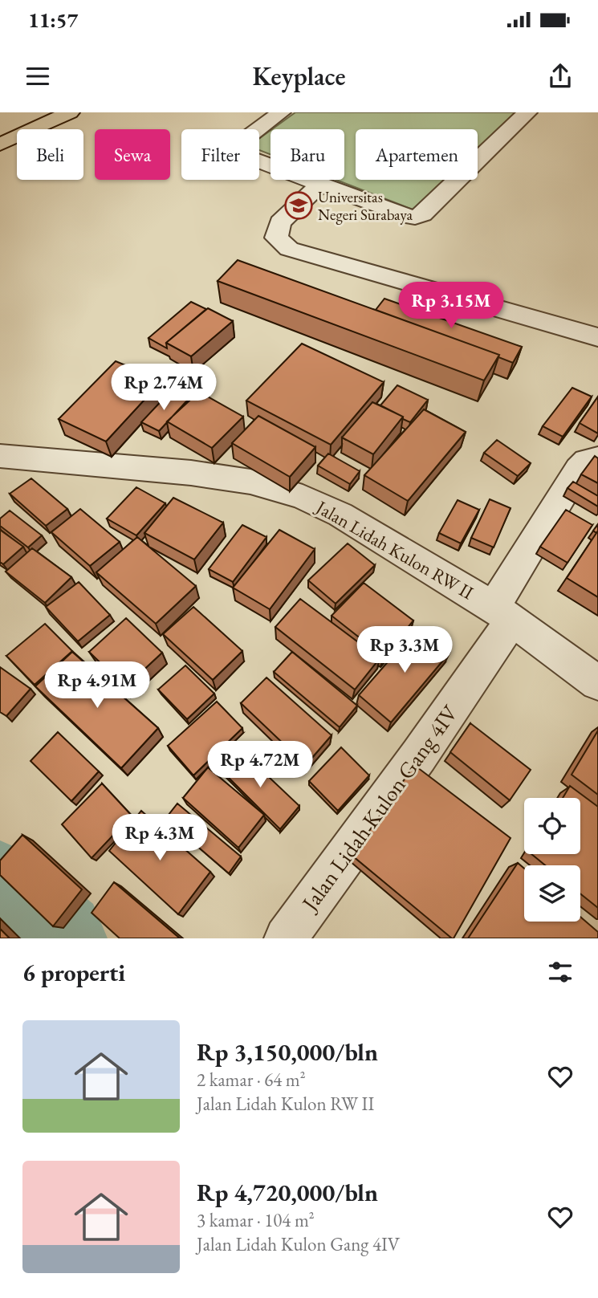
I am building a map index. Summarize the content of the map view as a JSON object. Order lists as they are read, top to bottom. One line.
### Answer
{"streets":{"street":["Jalan Lidah Kulon RW II","Jalan Lidah Kulon Gang 4IV"]},"crossings":[["Jalan Lidah Kulon RW II","Jalan Lidah Kulon Gang 4IV"]],"places":{"school or university":["Universitas Negeri Surabaya"]},"page":{"status":"11:57","header":"Keyplace","chip":["Beli","Sewa","Filter","Baru","Apartemen"],"price":["Rp 3.15M","Rp 2.74M","Rp 3.3M","Rp 4.91M","Rp 4.72M","Rp 4.3M"],"heading":"6 properti","list":[{"name":"Rp 3,150,000/bln","note":"2 kamar · 64 m² · Jalan Lidah Kulon RW II"},{"name":"Rp 4,720,000/bln","note":"3 kamar · 104 m² · Jalan Lidah Kulon Gang 4IV"}]}}
